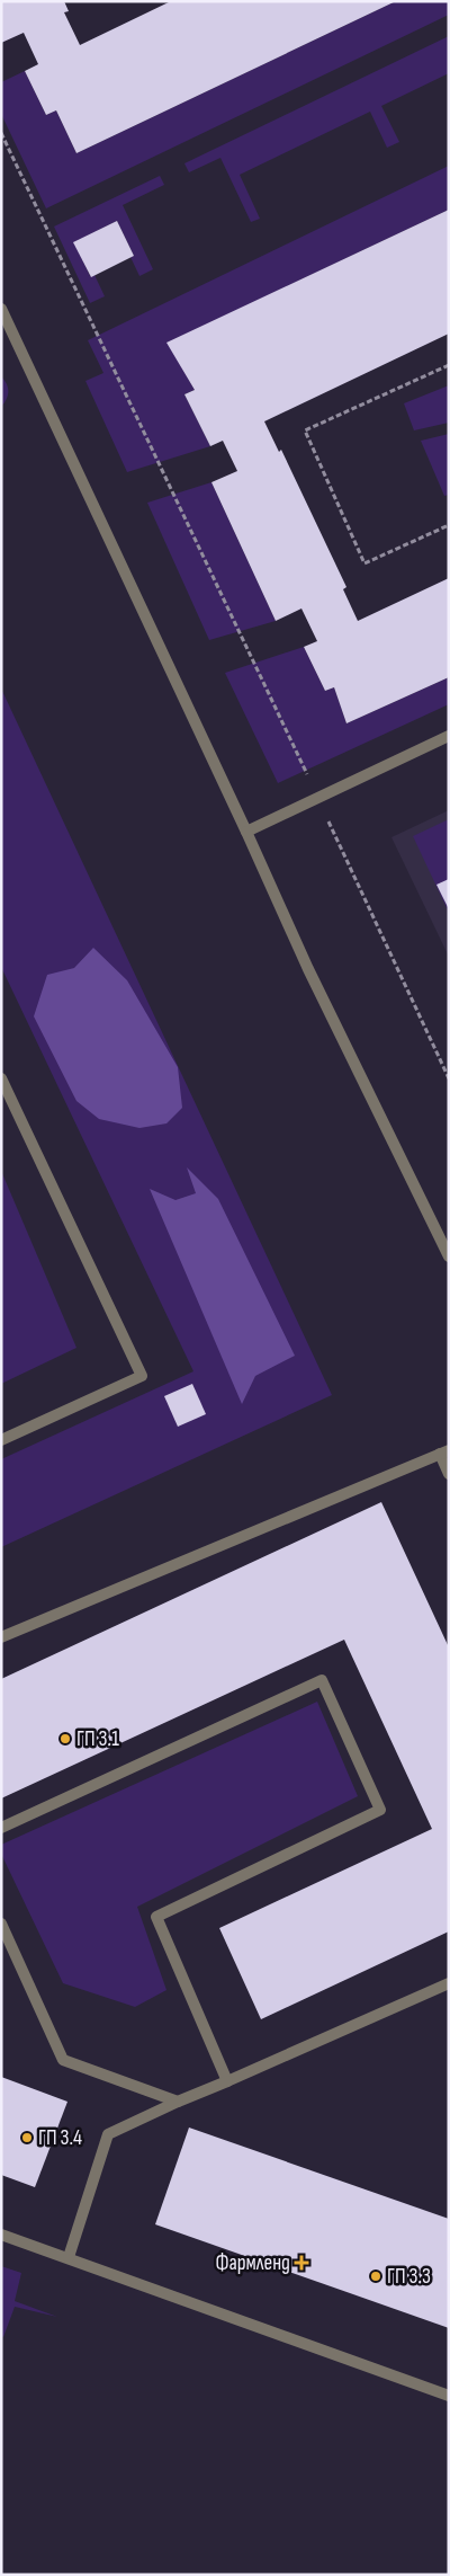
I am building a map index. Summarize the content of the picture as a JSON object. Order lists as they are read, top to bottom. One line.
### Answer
{"places":{"other":["ГП 3.1","ГП 3.4","ГП 3.3"],"health":["Фармленд"]}}
